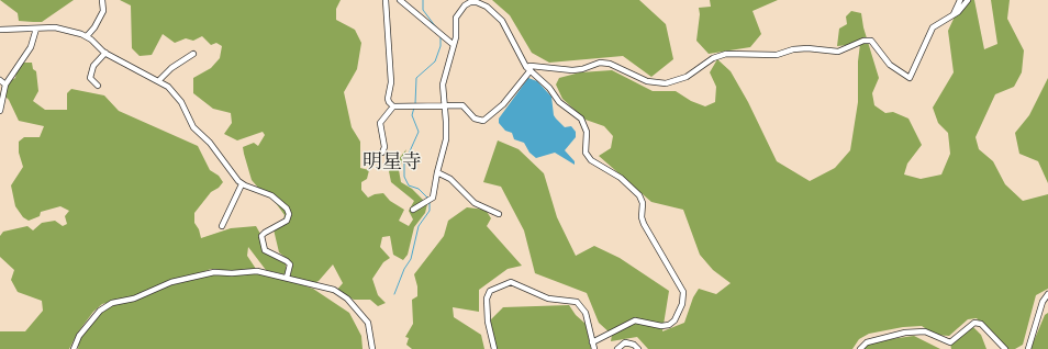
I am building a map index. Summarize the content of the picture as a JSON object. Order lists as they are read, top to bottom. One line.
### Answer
{"districts":["明星寺"]}
